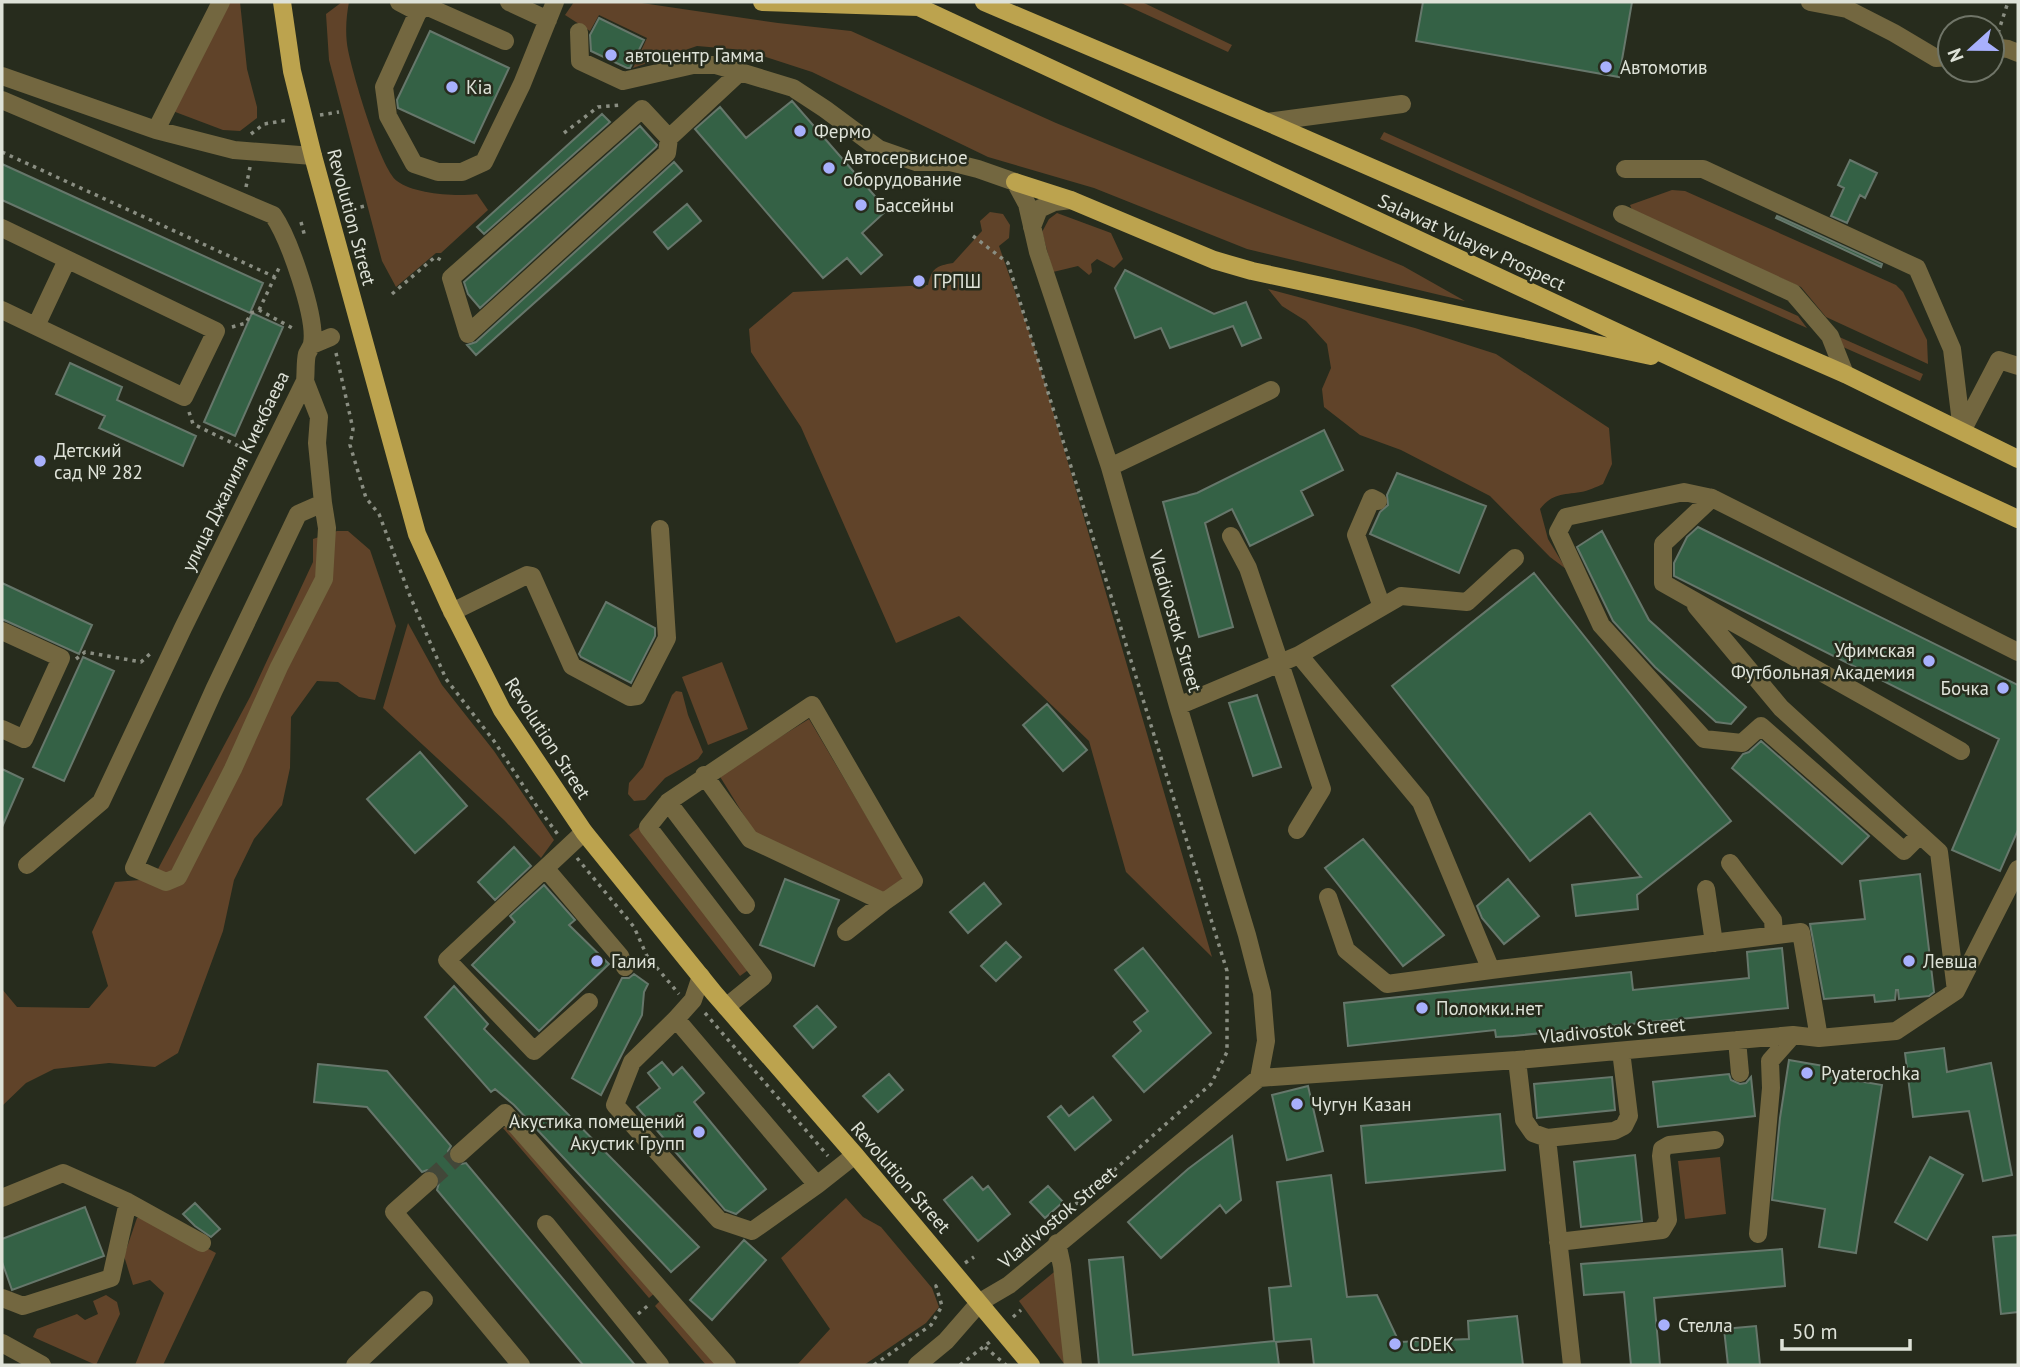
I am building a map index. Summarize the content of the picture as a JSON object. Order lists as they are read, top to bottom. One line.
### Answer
{"streets":{"main road":["Revolution Street","Salawat Yulayev Prospect"],"street":["улица Джалиля Киекбаева","Vladivostok Street"]},"crossings":[["Revolution Street","Vladivostok Street"]],"places":["автоцентр Гамма","Автомотив","Kia","Фермо","Автосервисное оборудование","Бассейны","ГРПШ","Детский сад № 282","Уфимская Футбольная Академия","Бочка","Галия","Левша","Поломки.нет","Pyaterochka","Чугун Казан","Акустика помещений Акустик Групп","Стелла","CDEK"],"scale_bar":"50 m","north":"left"}
